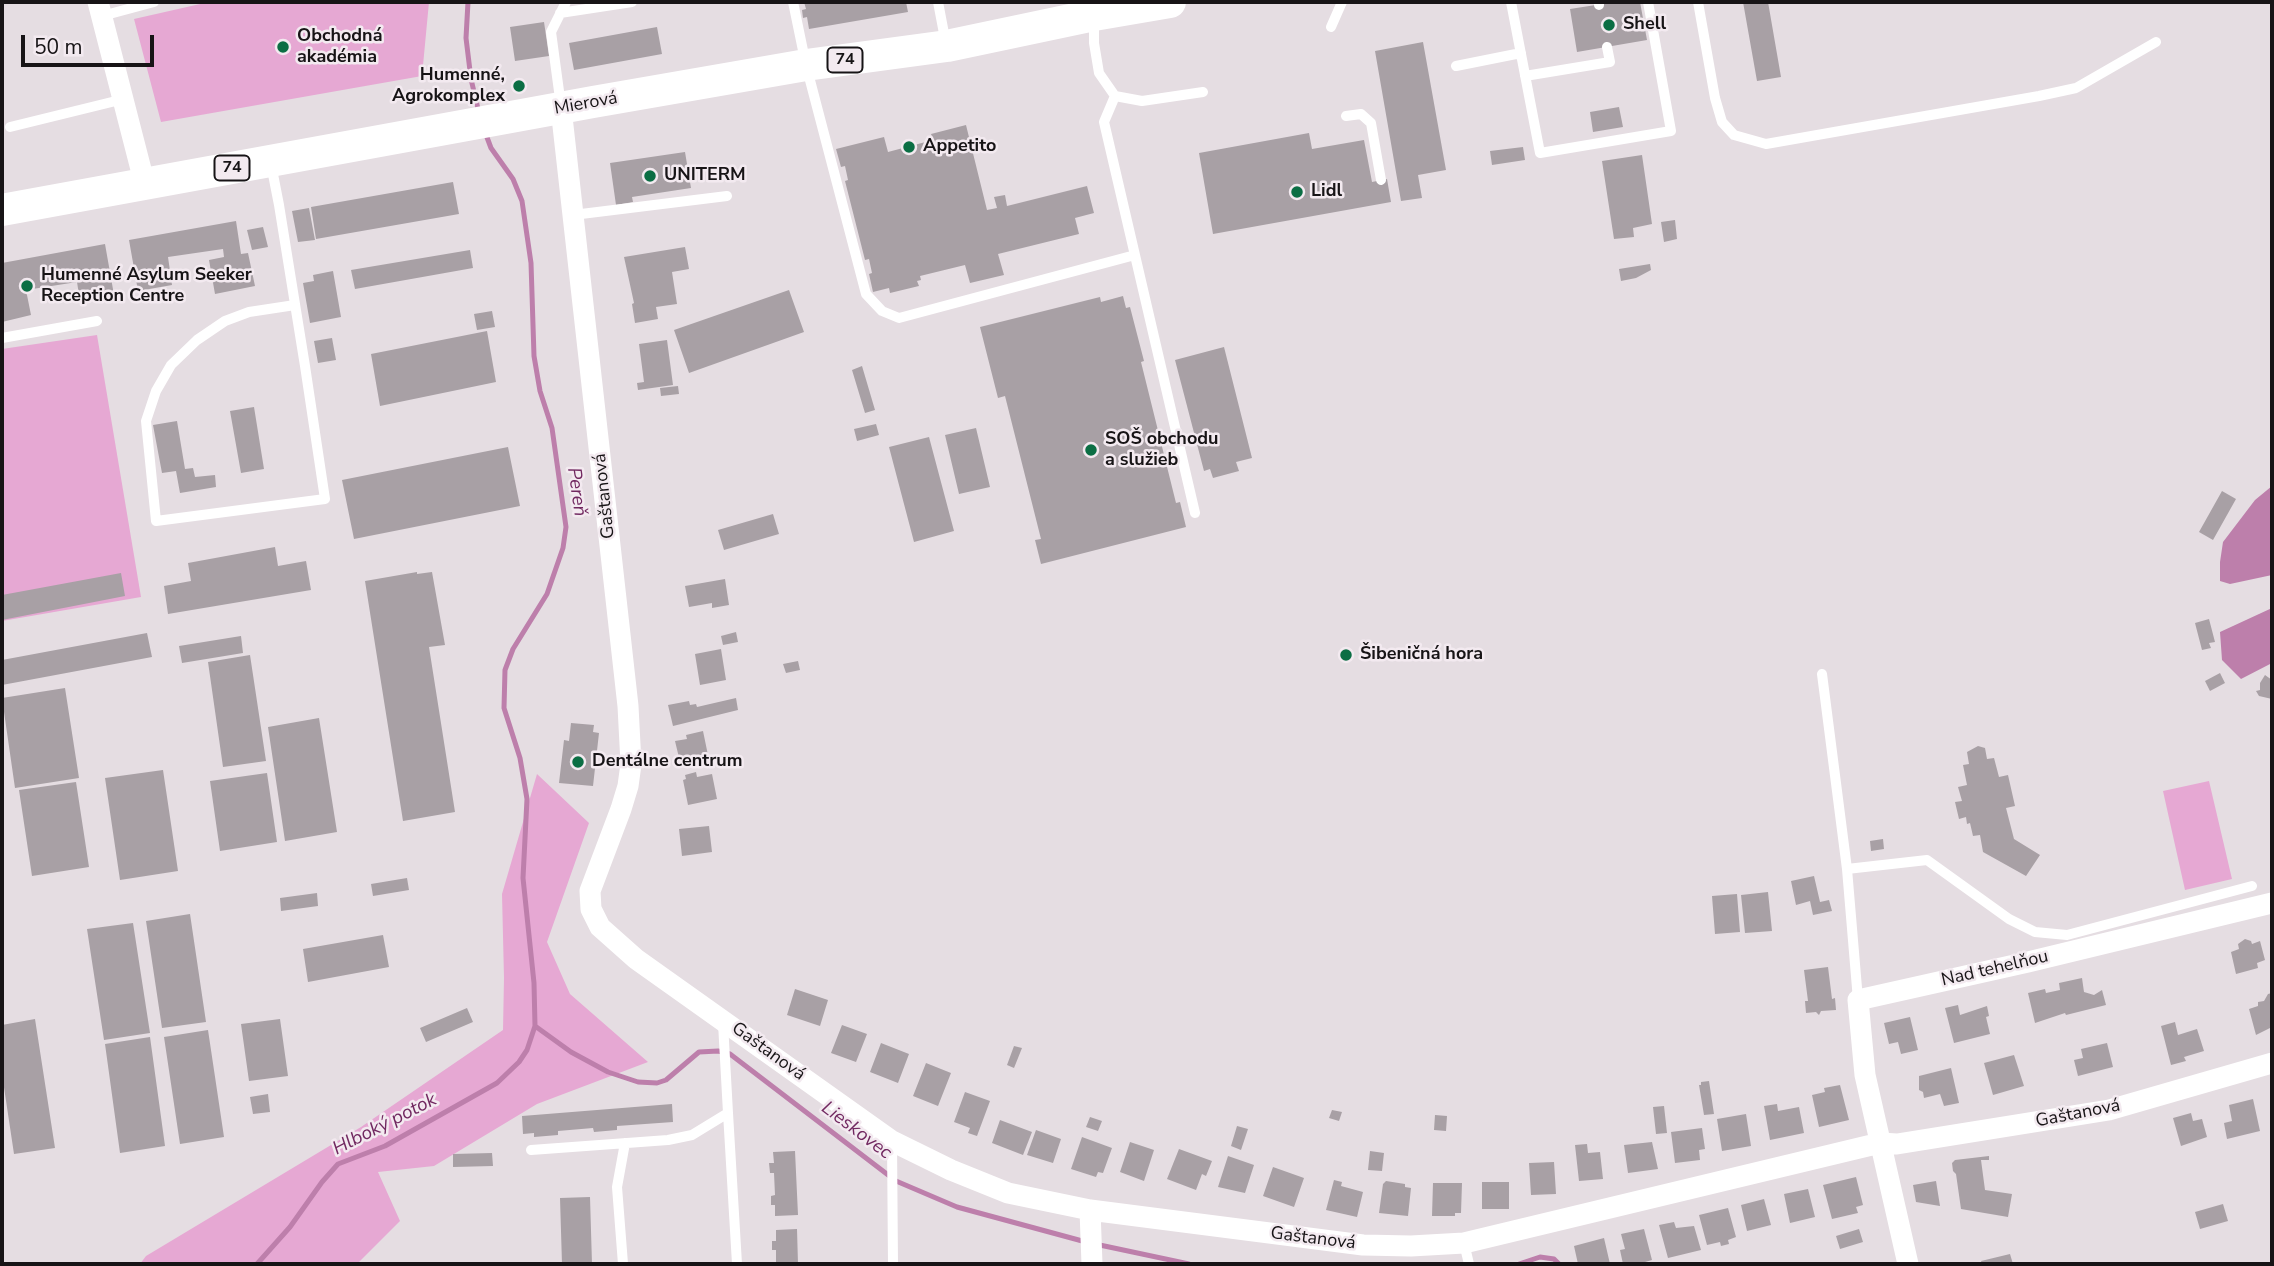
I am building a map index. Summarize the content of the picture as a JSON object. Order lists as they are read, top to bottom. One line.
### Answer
{"streets":{"main road":["74","Mierová"],"street":["Gaštanová","Nad tehelňou"]},"crossings":[["Mierová","Gaštanová"]],"water":["Pereň","Hlboký potok","Lieskovec"],"places":["Shell","Obchodná akadémia","Humenné, Agrokomplex","Appetito","UNITERM","Lidl","Humenné Asylum Seeker Reception Centre","SOŠ obchodu a služieb","Šibeničná hora","Dentálne centrum"],"scale_bar":"50 m"}
